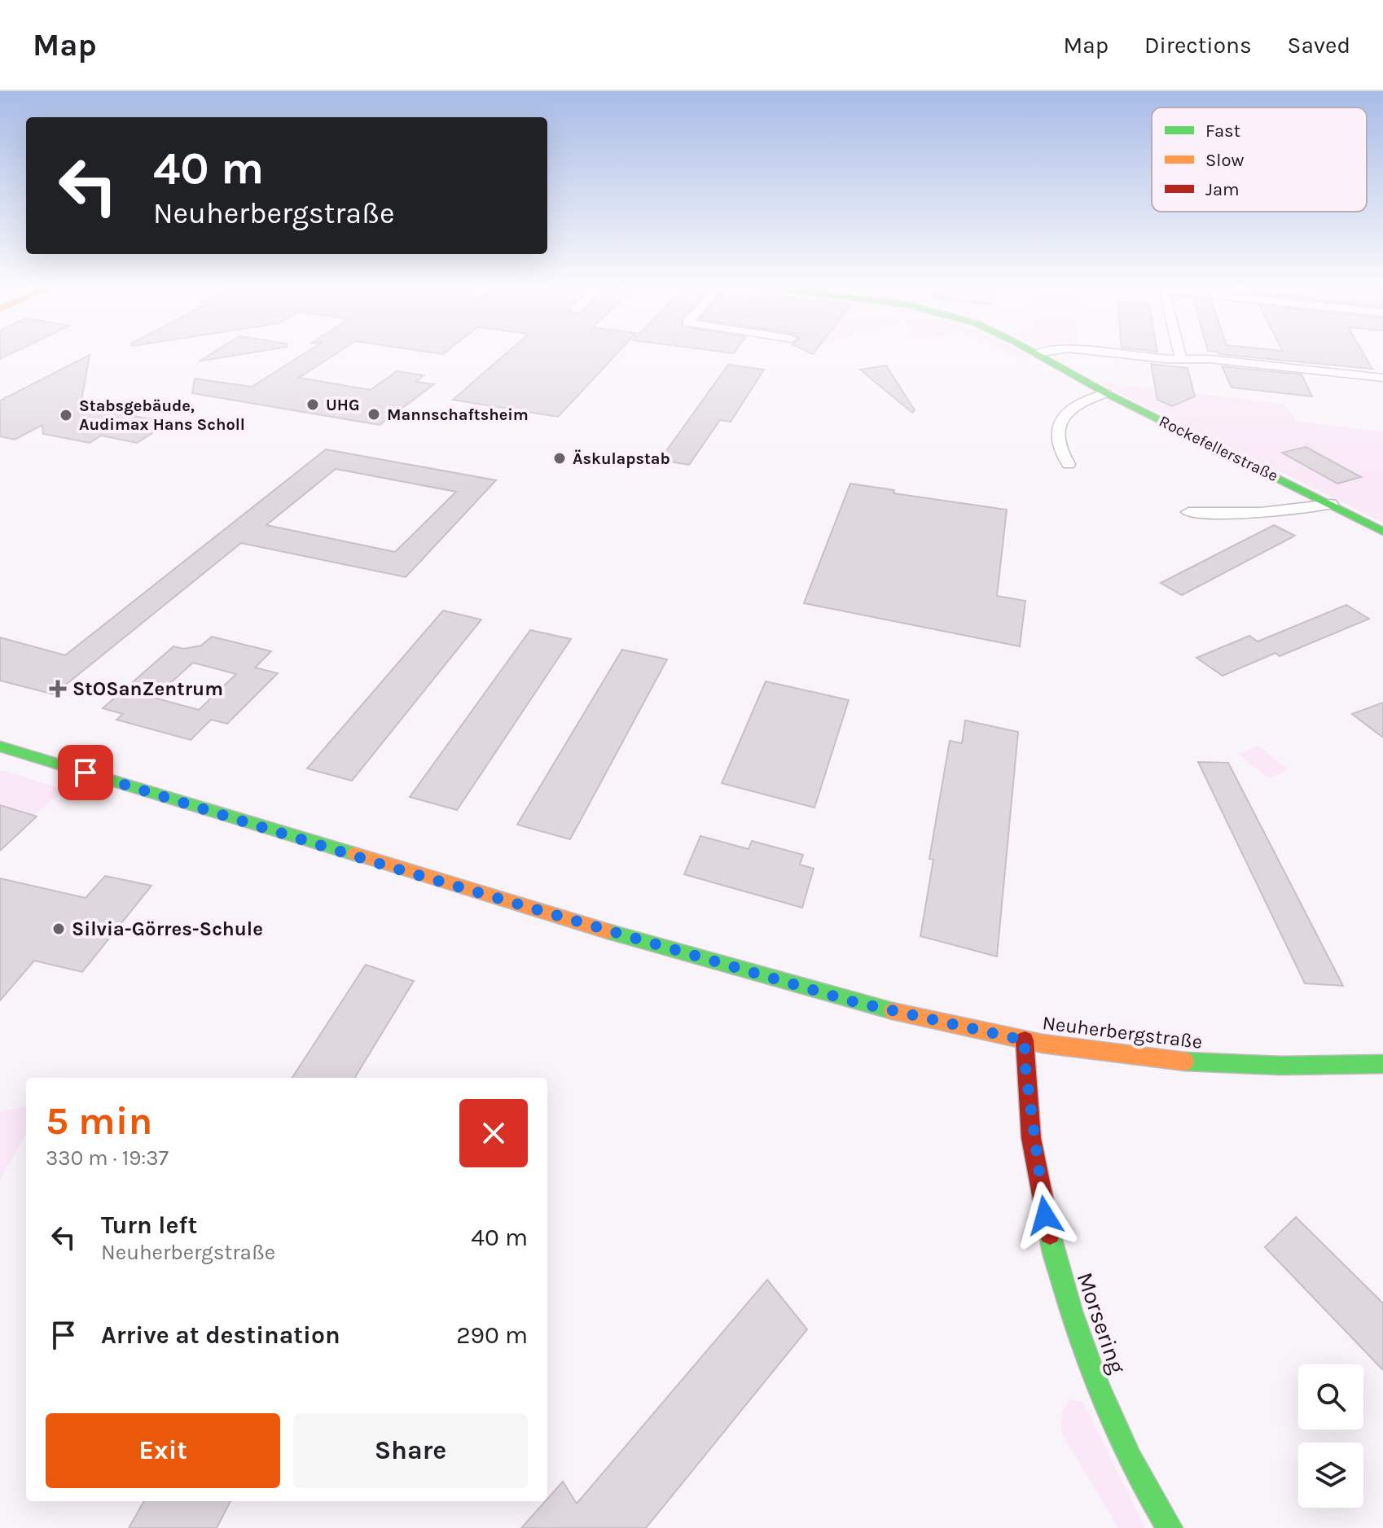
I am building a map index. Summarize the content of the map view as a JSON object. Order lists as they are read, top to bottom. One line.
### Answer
{"streets":{"street":["Rockefellerstraße","Neuherbergstraße","Morsering"]},"crossings":[["Neuherbergstraße","Morsering"]],"places":{"other":["UHG","Mannschaftsheim","Stabsgebäude, Audimax Hans Scholl","Äskulapstab","Silvia-Görres-Schule"],"health":["StOSanZentrum"]},"legend":["Fast","Slow","Jam"],"page":{"header":"Map","nav":["Map","Directions","Saved"],"turn":["40 m","Neuherbergstraße"],"heading":["5 min","330 m · 19:37"],"list":[{"name":"Turn left","note":"Neuherbergstraße","value":"40 m"},{"name":"Arrive at destination","value":"290 m"}],"buttons":["Exit","Share"]}}
